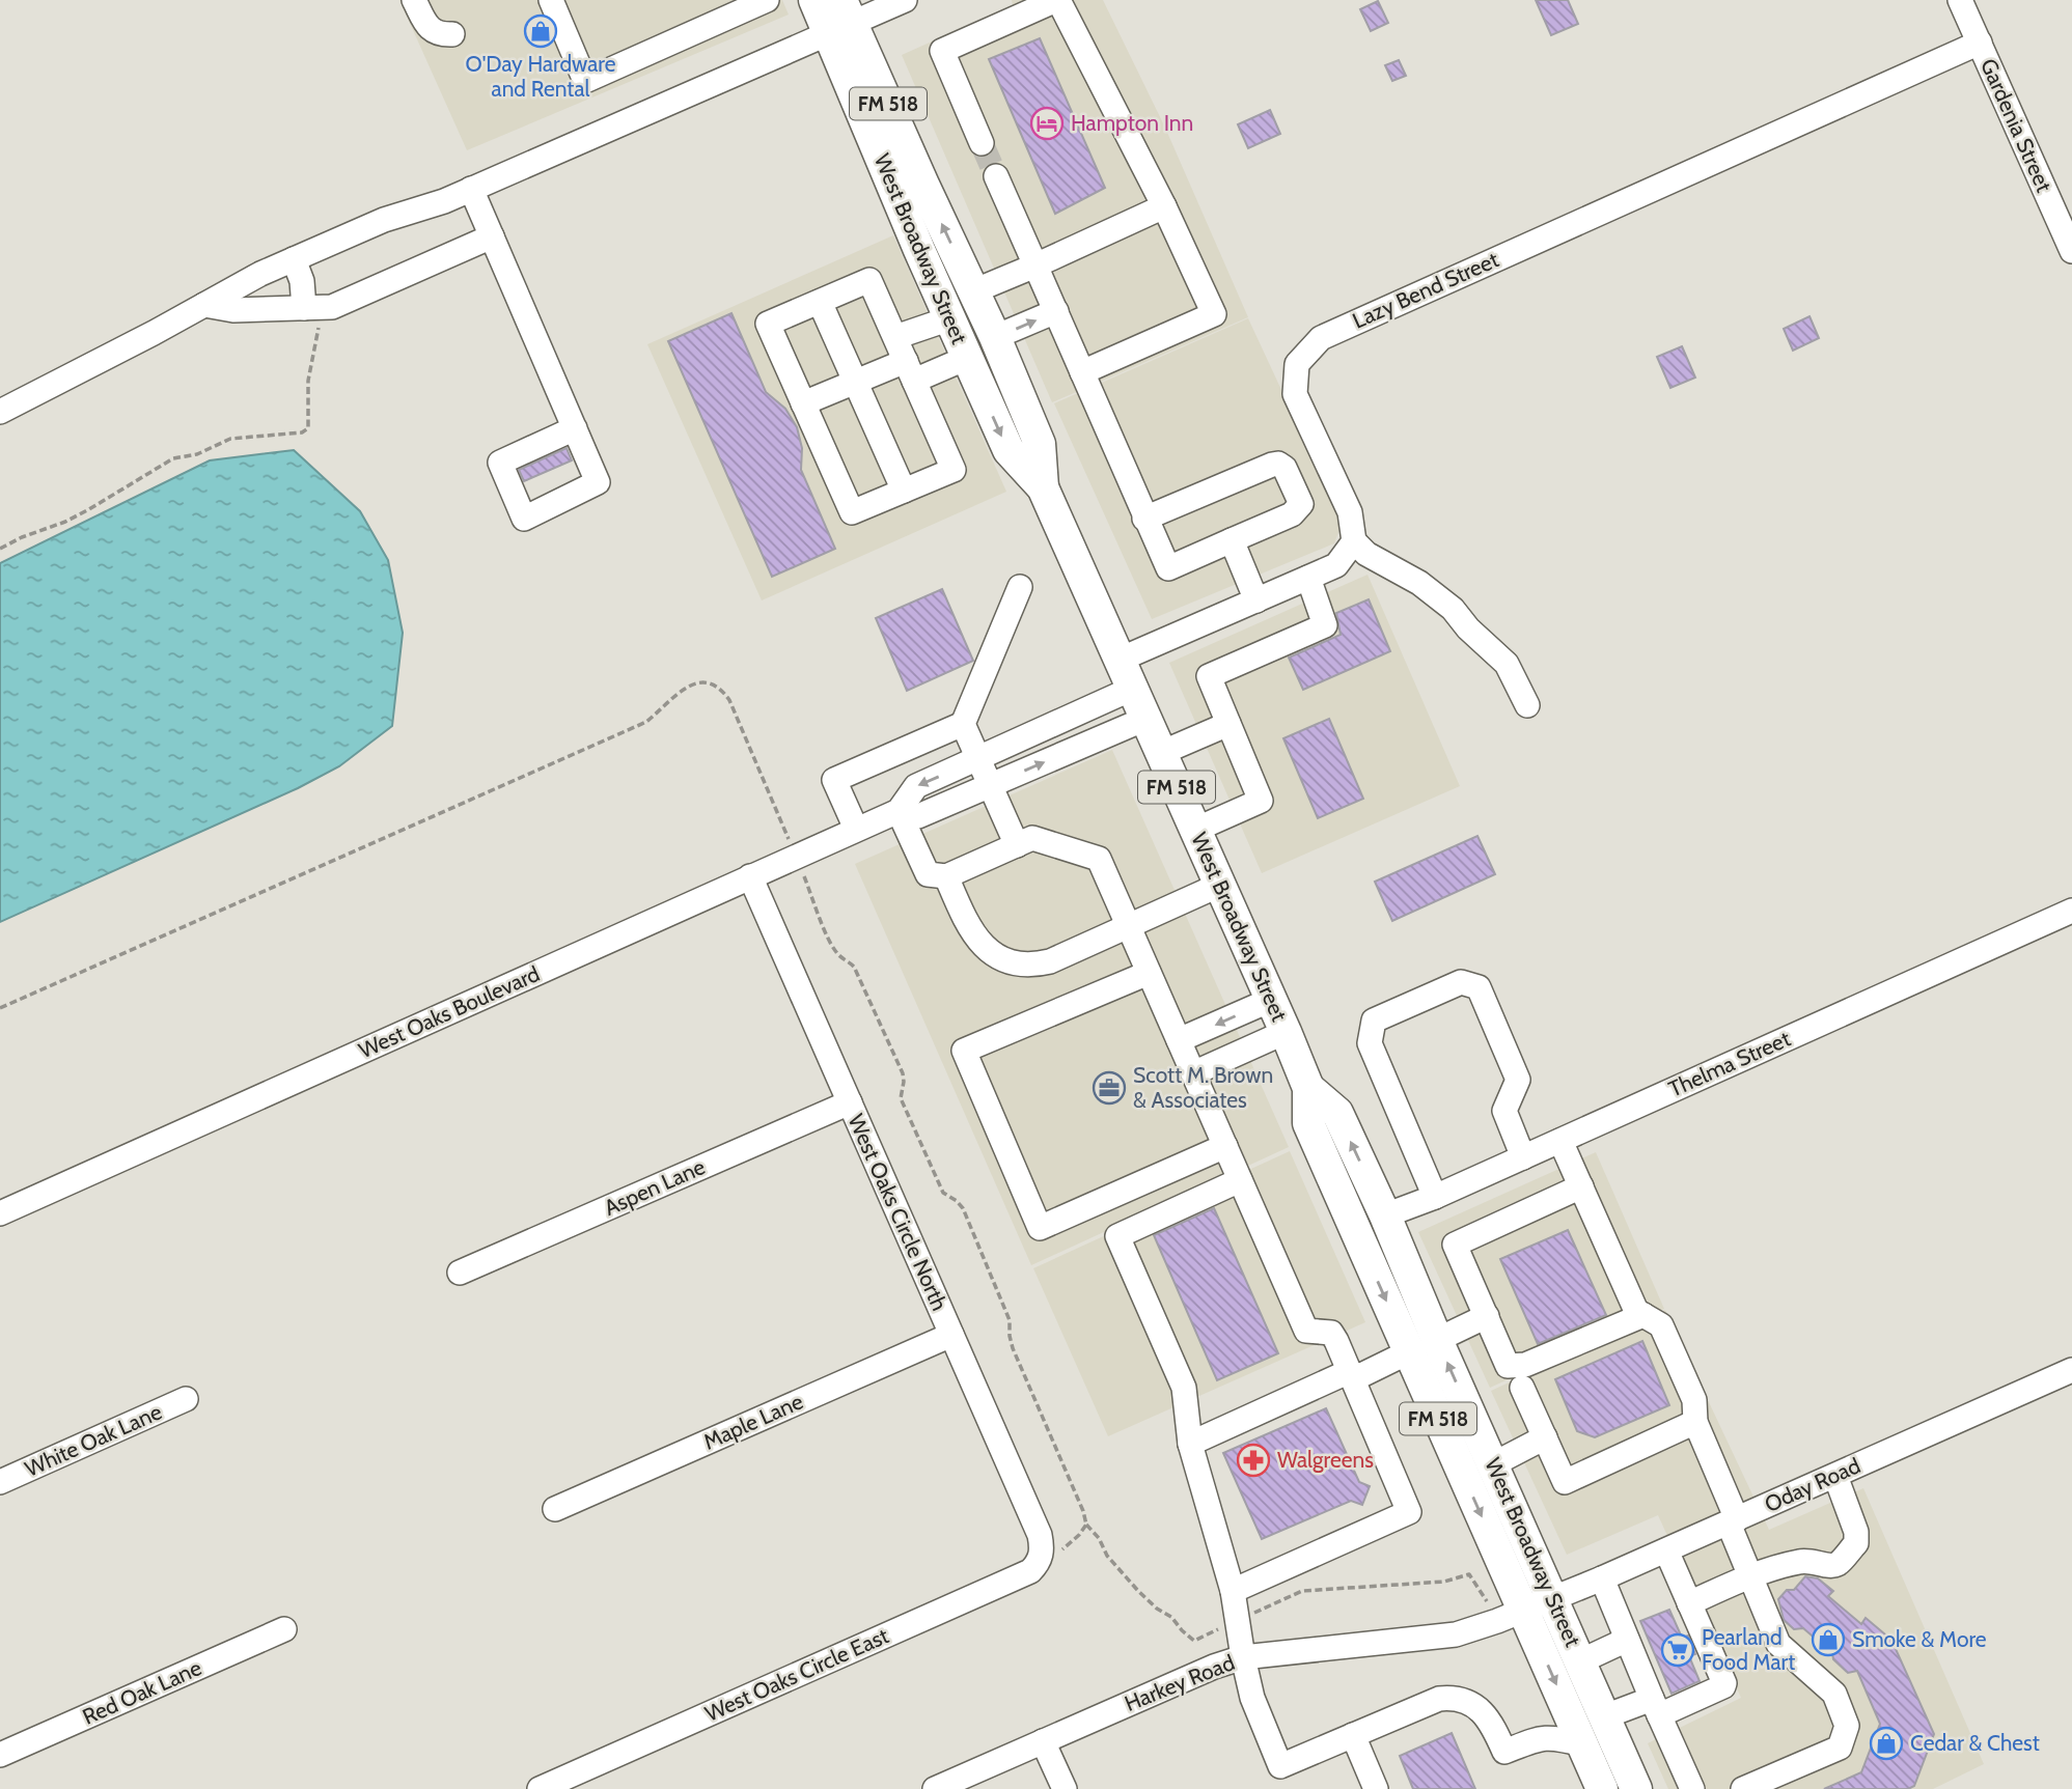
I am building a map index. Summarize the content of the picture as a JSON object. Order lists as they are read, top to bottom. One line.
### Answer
{"streets":{"main road":["FM 518","West Broadway Street"],"street":["Gardenia Street","Lazy Bend Street","West Oaks Boulevard","Thelma Street","Aspen Lane","West Oaks Circle North","Maple Lane","White Oak Lane","Oday Road","West Oaks Circle East","Harkey Road","Red Oak Lane"]},"crossings":[["Gardenia Street","Lazy Bend Street"],["West Broadway Street","West Oaks Boulevard"],["West Broadway Street","Thelma Street"],["West Broadway Street","Oday Road"],["West Broadway Street","Harkey Road"],["West Oaks Boulevard","West Oaks Circle North"],["Aspen Lane","West Oaks Circle North"],["West Oaks Circle North","Maple Lane"],["West Oaks Circle North","West Oaks Circle East"],["Oday Road","Harkey Road"]],"places":{"shop":["O'Day Hardware and Rental","Smoke & More","Cedar & Chest"],"hotel":["Hampton Inn"],"office":["Scott M. Brown & Associates"],"pharmacy":["Walgreens"],"supermarket":["Pearland Food Mart"]}}
